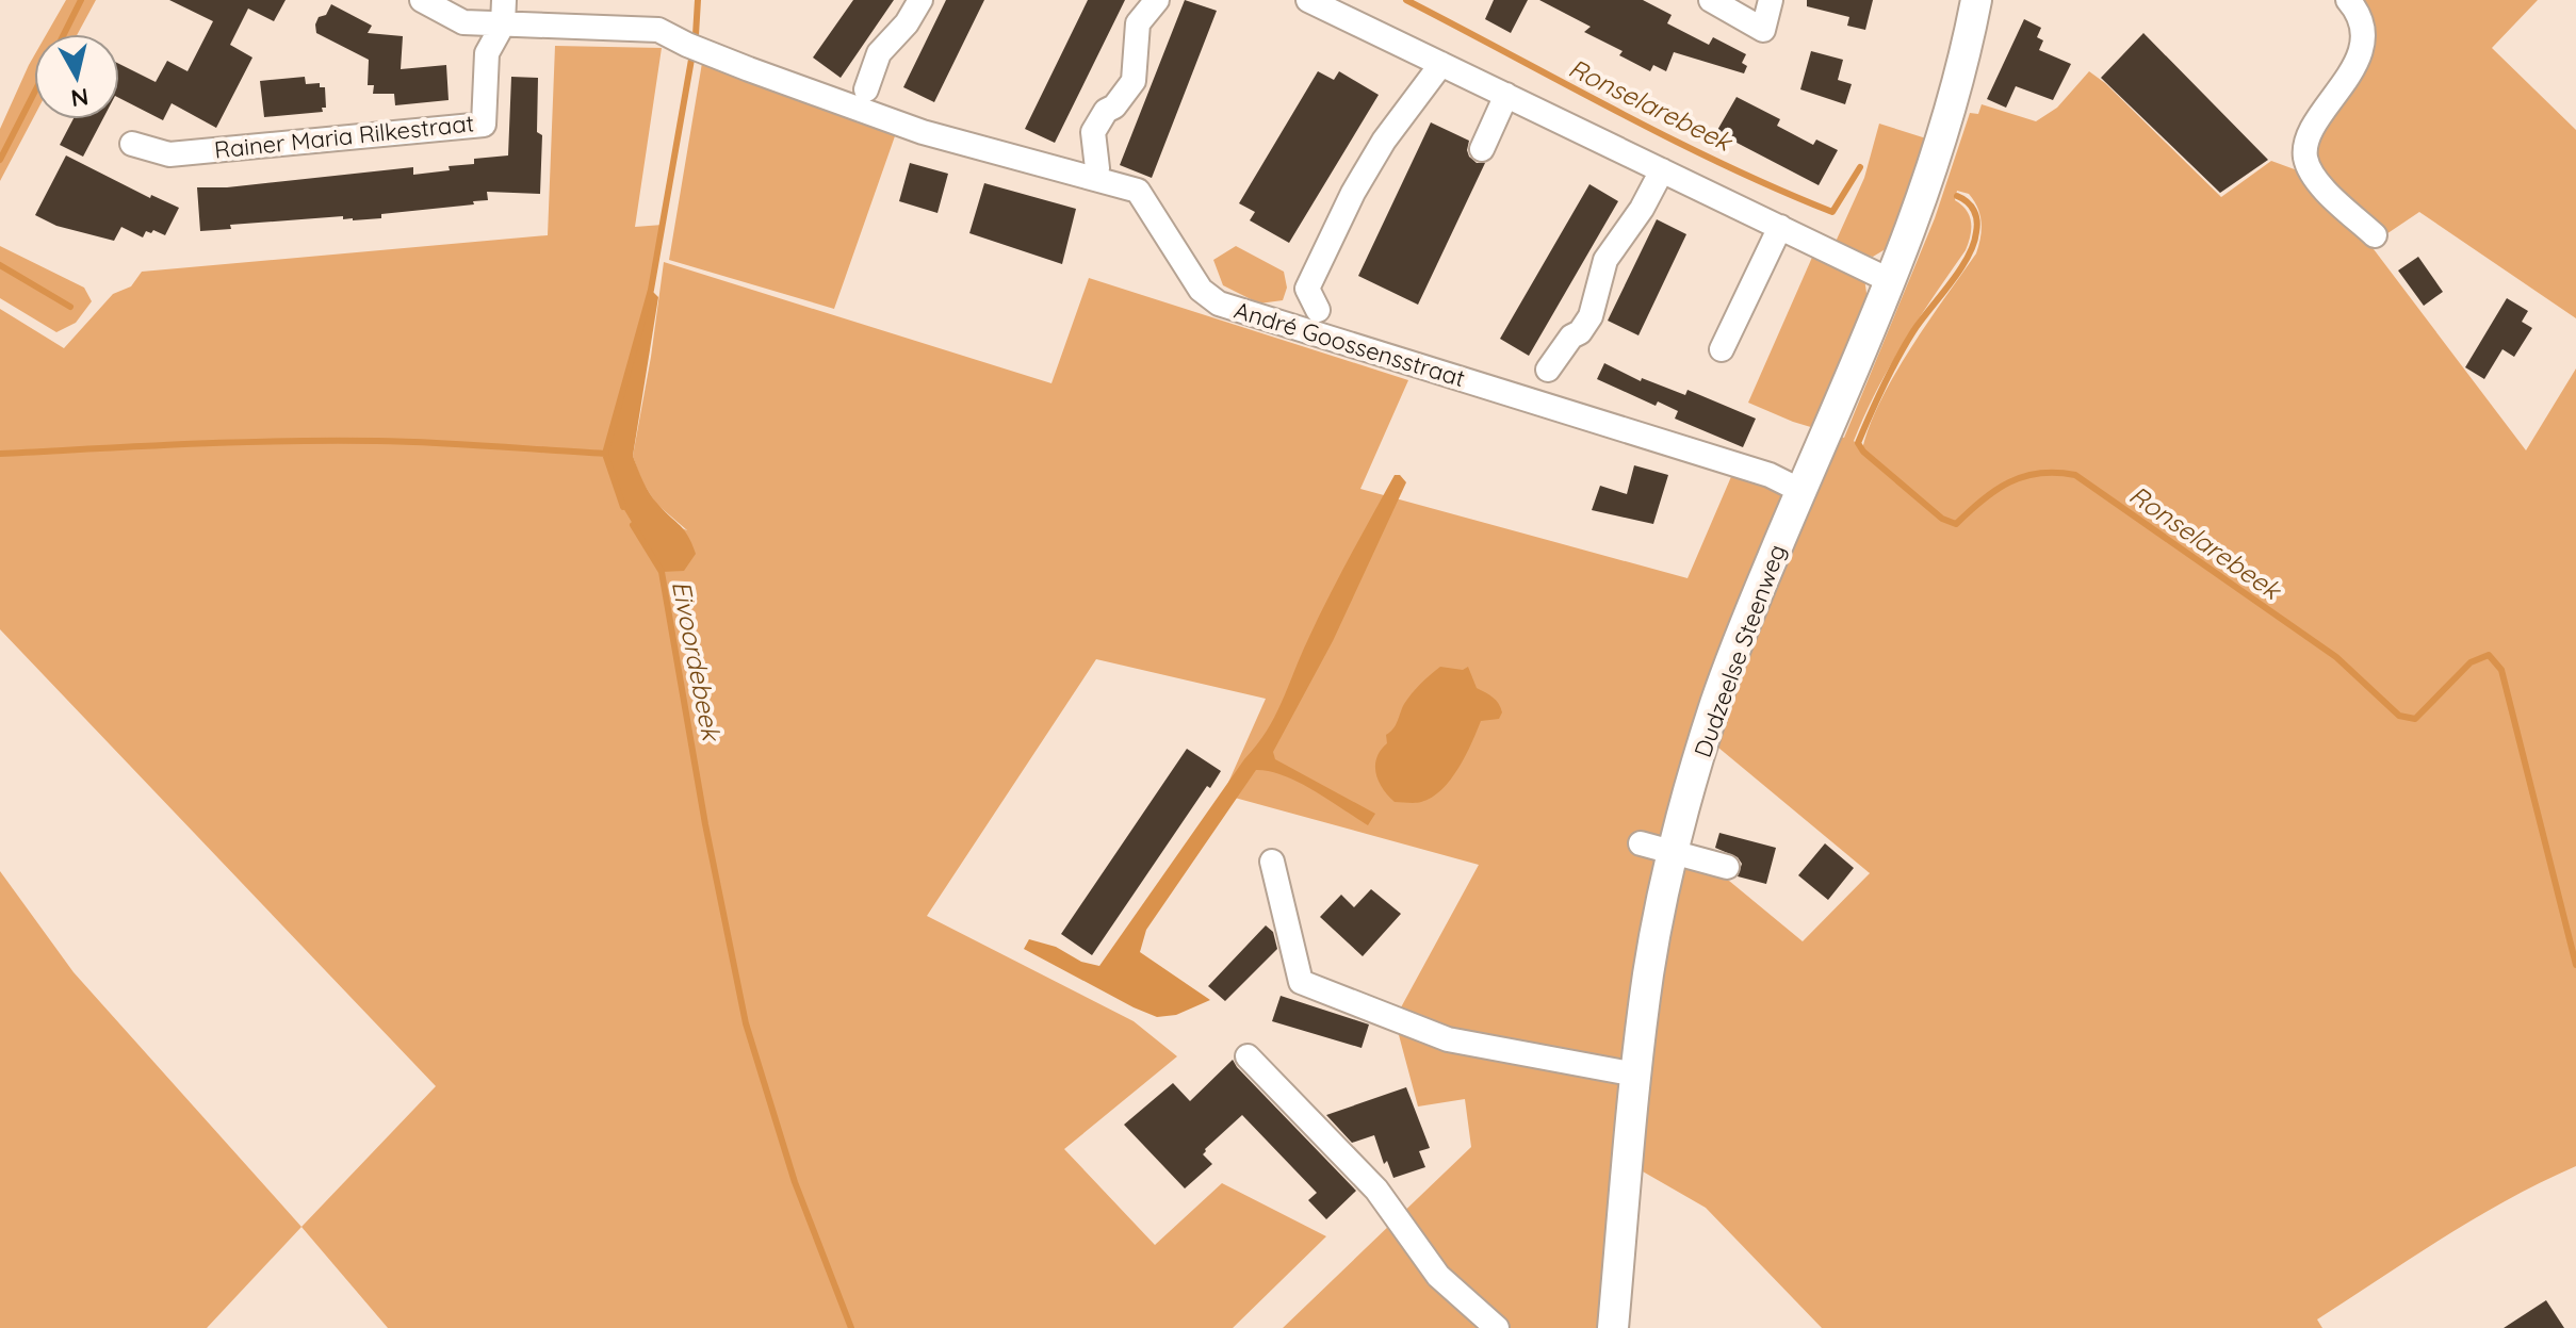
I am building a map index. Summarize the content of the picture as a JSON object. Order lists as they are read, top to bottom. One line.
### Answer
{"streets":{"main road":["Dudzeelse Steenweg"],"street":["Rainer Maria Rilkestraat","André Goossensstraat"]},"crossings":[["Rainer Maria Rilkestraat","André Goossensstraat"],["André Goossensstraat","Dudzeelse Steenweg"]],"water":["Ronselarebeek","Eivoordebeek"],"north":"bottom"}
